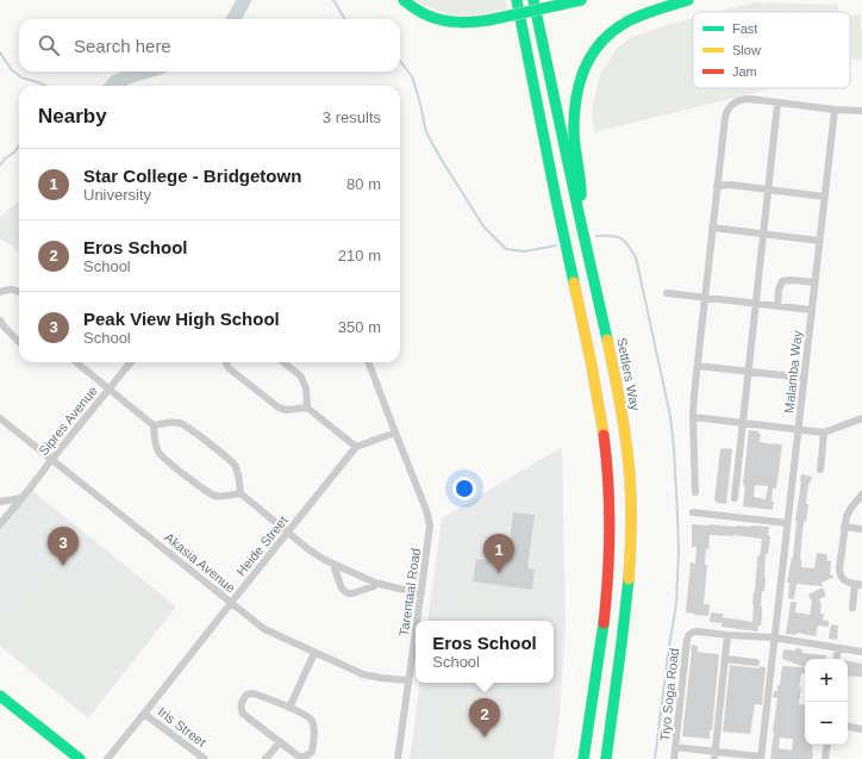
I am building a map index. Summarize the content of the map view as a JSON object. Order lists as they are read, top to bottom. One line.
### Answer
{"streets":{"main road":["Settlers Way"],"street":["Malamba Way","Sipres Avenue","Heide Street","Akasia Avenue","Tarentaal Road","Tiyo Soga Road","Iris Street"]},"crossings":[["Malamba Way","Tiyo Soga Road"],["Sipres Avenue","Akasia Avenue"],["Heide Street","Akasia Avenue"],["Heide Street","Iris Street"],["Akasia Avenue","Tarentaal Road"]],"legend":["Fast","Slow","Jam"],"page":{"search":"Search here","heading":["Nearby","3 results"],"list":[{"mark":"1","name":"Star College - Bridgetown","note":"University","value":"80 m"},{"mark":"2","name":"Eros School","note":"School","value":"210 m"},{"mark":"3","name":"Peak View High School","note":"School","value":"350 m"}],"pins":["3","1","2"],"popup":["Eros School","School"],"map_buttons":["+","−"]}}
